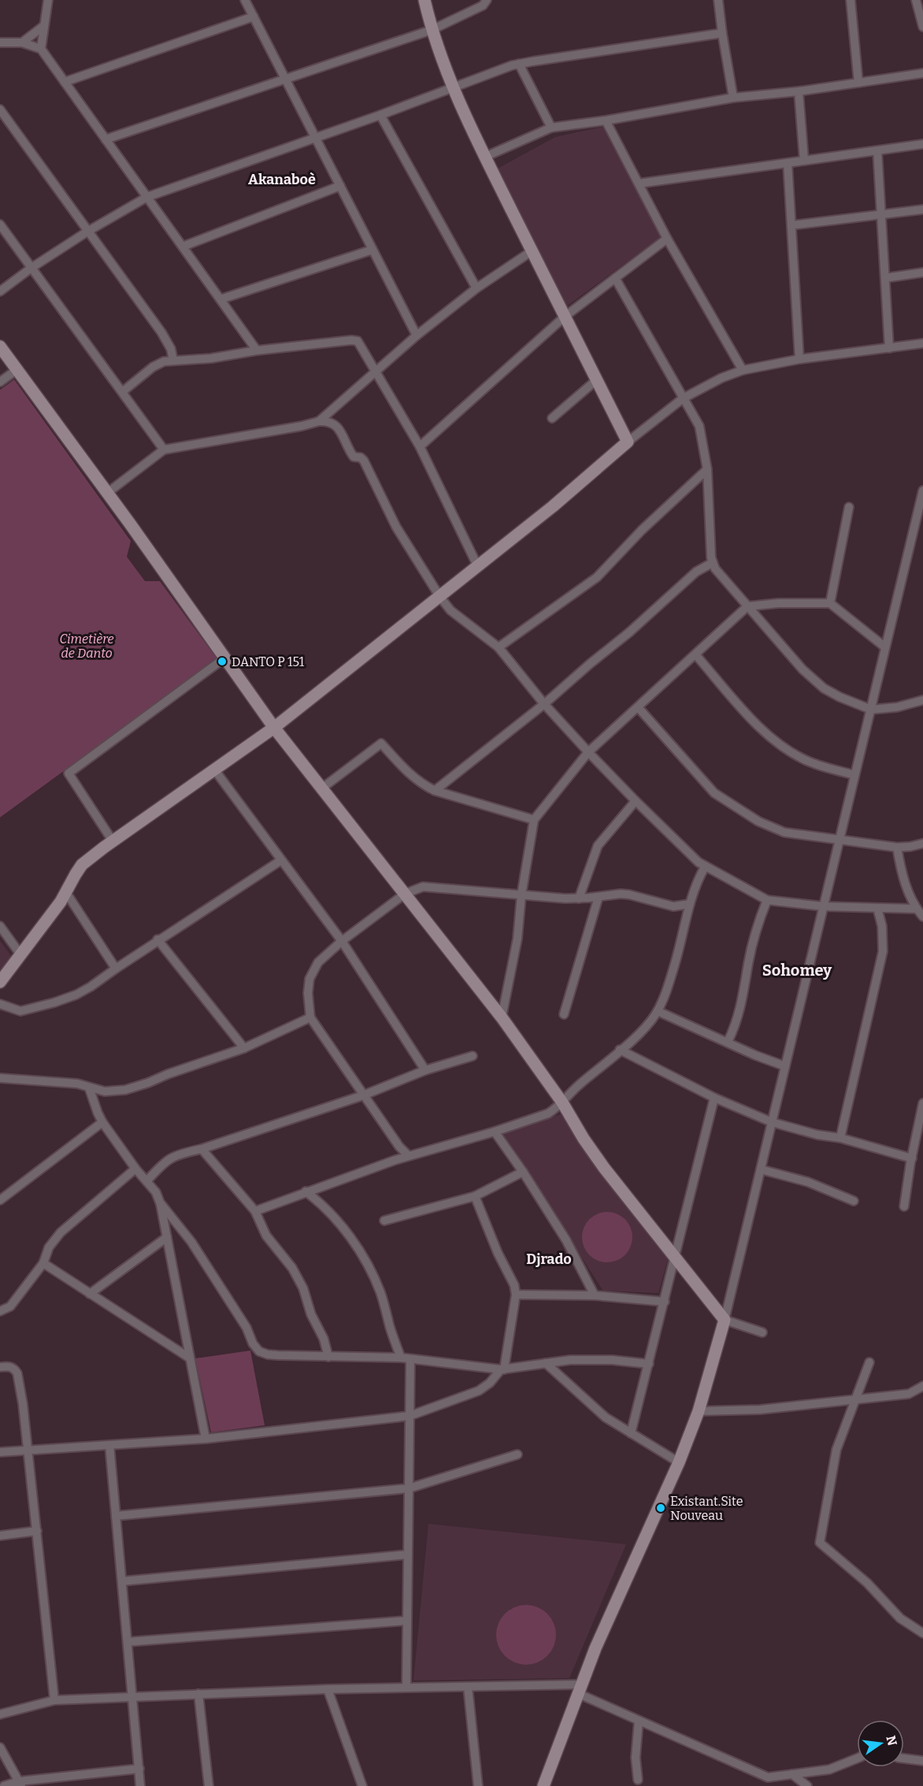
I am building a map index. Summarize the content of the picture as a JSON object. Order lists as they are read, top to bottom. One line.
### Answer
{"districts":["Akanaboè","Sohomey","Djrado"],"parks":["Cimetière de Danto"],"places":["DANTO P 151","Existant.Site Nouveau"],"north":"right"}
